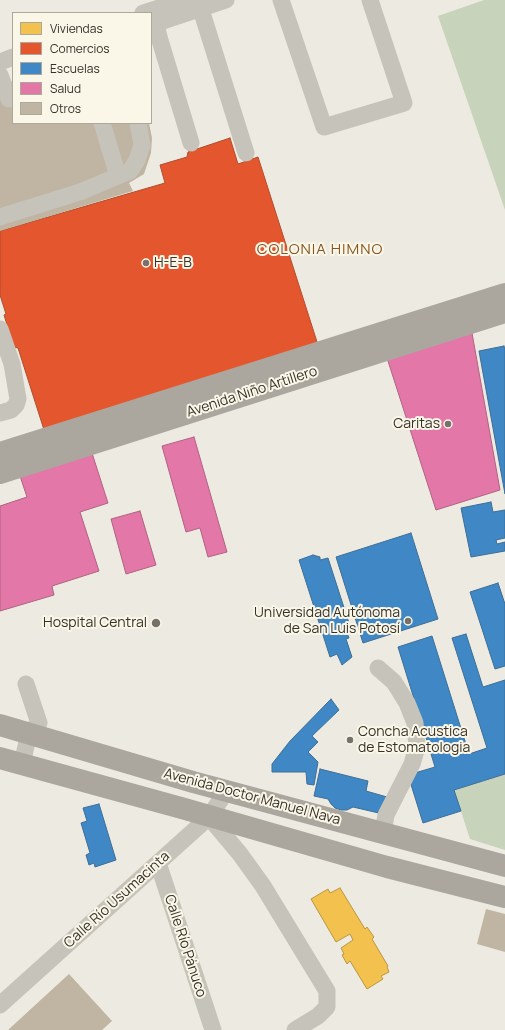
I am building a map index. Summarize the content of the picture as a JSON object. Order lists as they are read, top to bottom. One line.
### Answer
{"streets":{"main road":["Avenida Niño Artillero","Avenida Doctor Manuel Nava"],"street":["Calle Río Usumacinta","Calle Río Pánuco"]},"crossings":[["Avenida Doctor Manuel Nava","Calle Río Usumacinta"],["Calle Río Usumacinta","Calle Río Pánuco"]],"districts":["COLONIA HIMNO"],"places":["H-E-B","Caritas","Universidad Autónoma de San Luis Potosí","Hospital Central","Concha Acustica de Estomatologia"],"legend":["Viviendas","Comercios","Escuelas","Salud","Otros"]}
